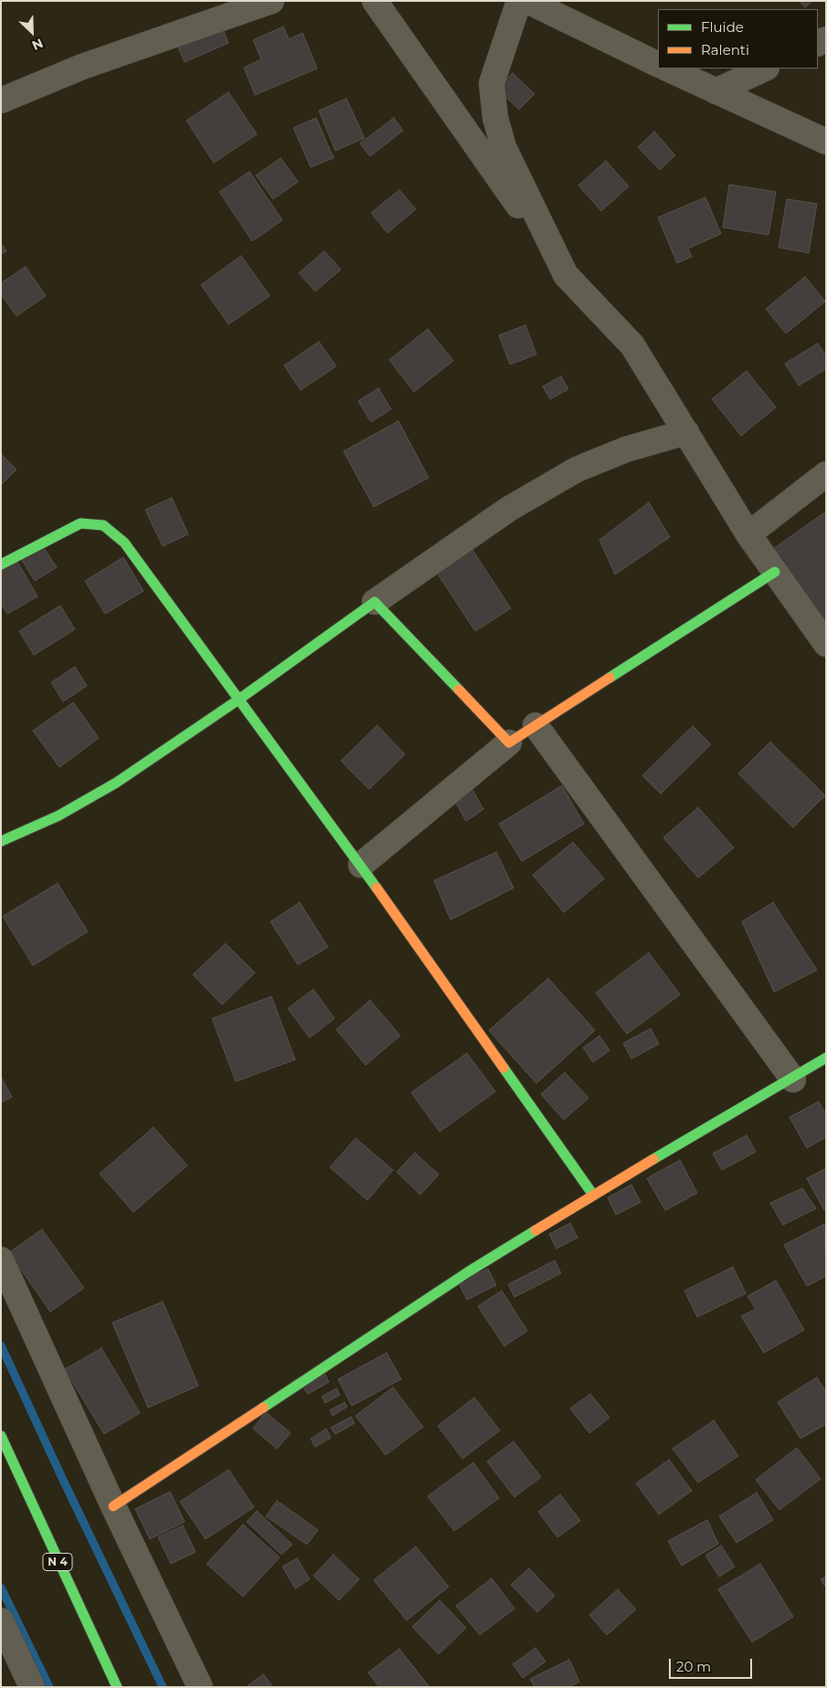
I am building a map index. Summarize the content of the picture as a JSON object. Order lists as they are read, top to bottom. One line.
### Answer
{"streets":{"main road":["N 4"]},"legend":["Fluide","Ralenti"],"scale_bar":"20 m","north":"bottom right"}
